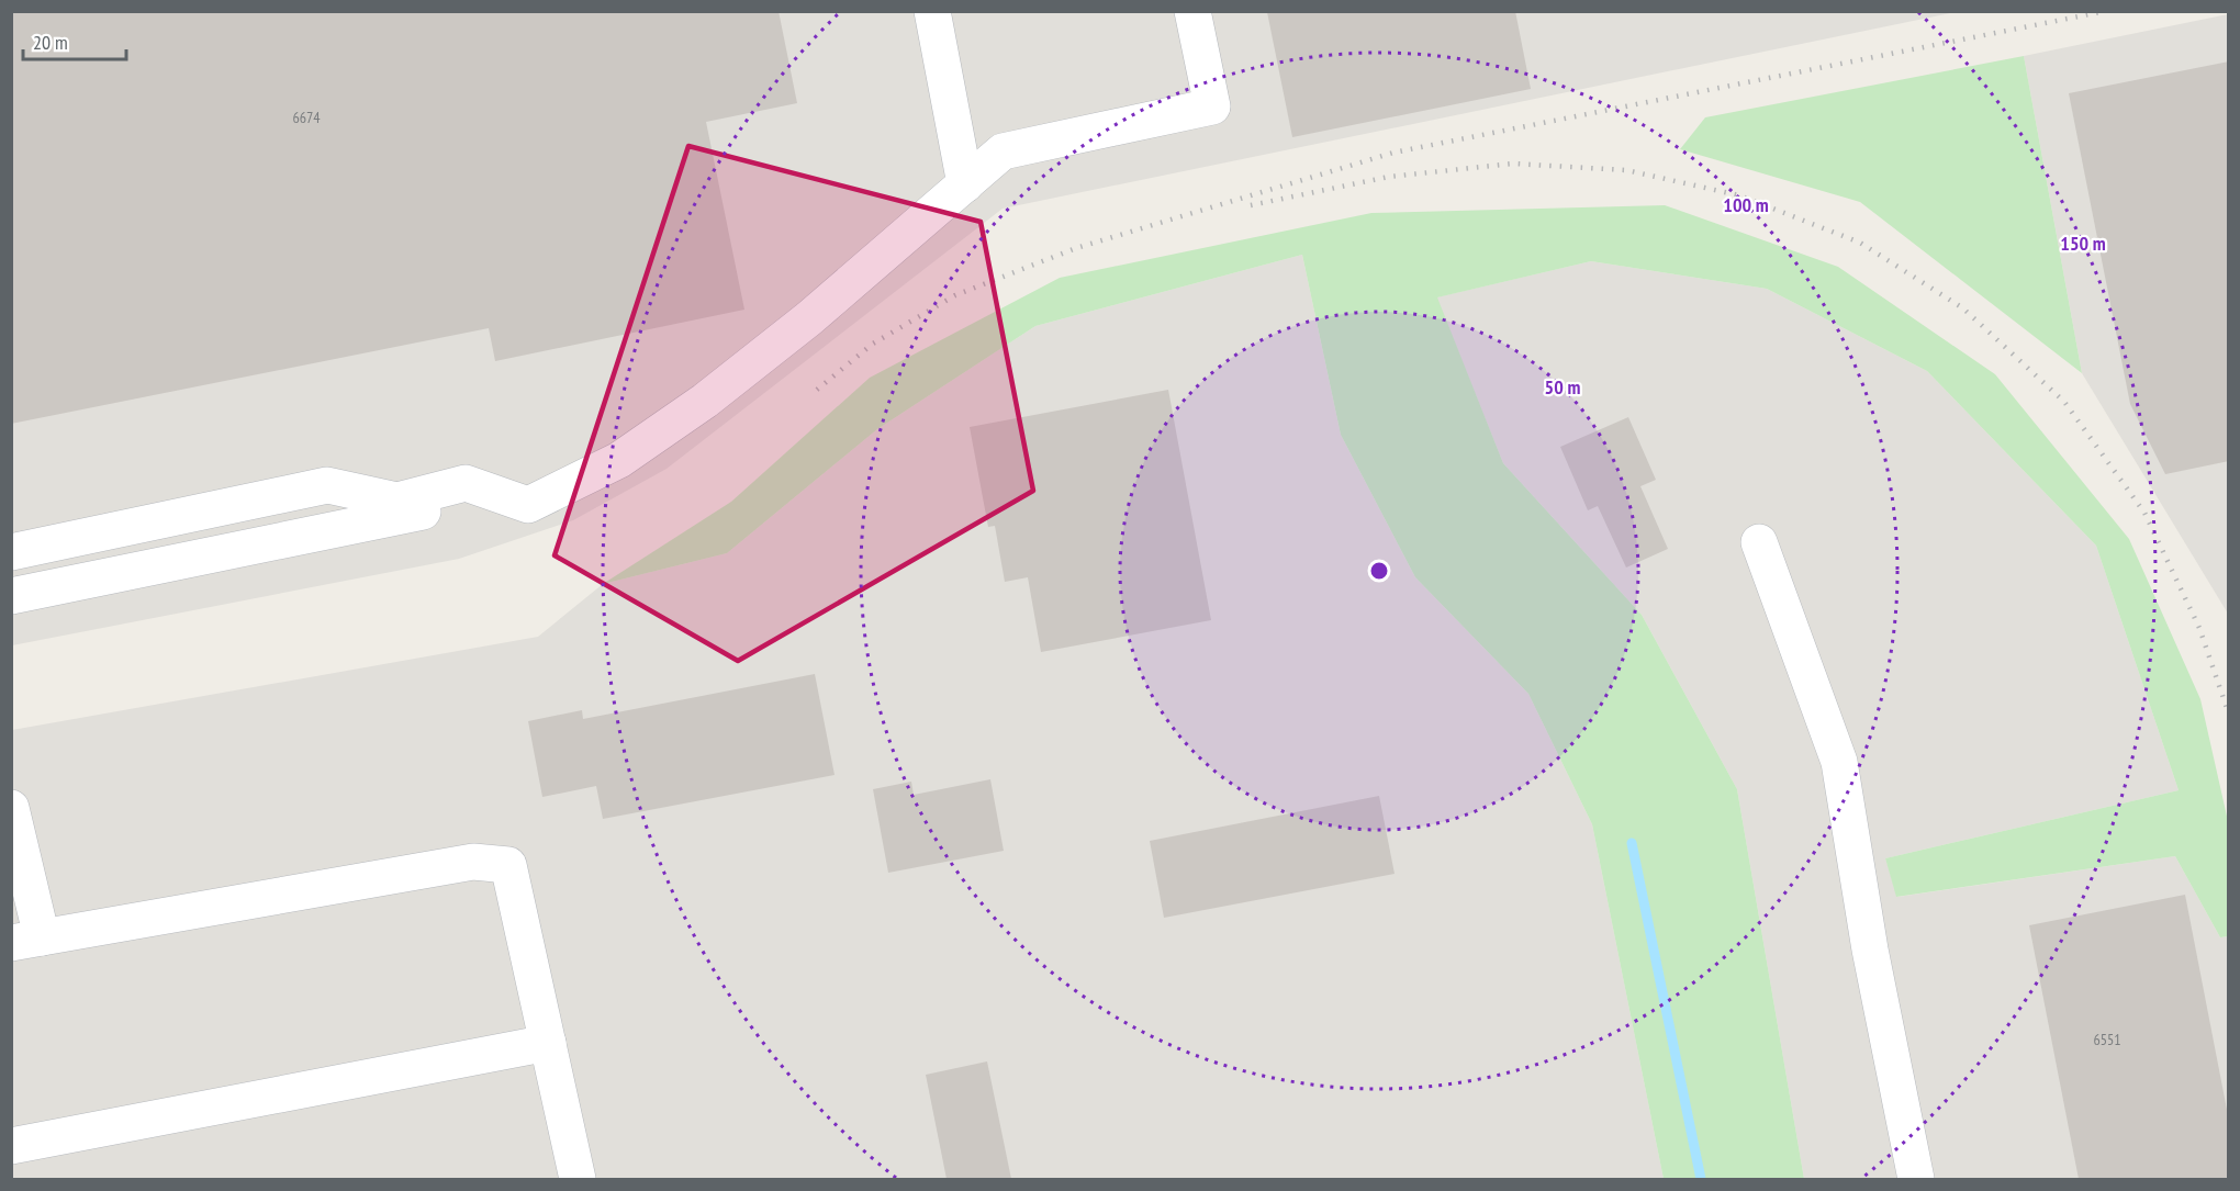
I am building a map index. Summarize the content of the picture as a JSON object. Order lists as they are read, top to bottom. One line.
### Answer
{"house_numbers":["6674","6551"],"scale_bar":"20 m","rings":["100 m","150 m","50 m"]}
